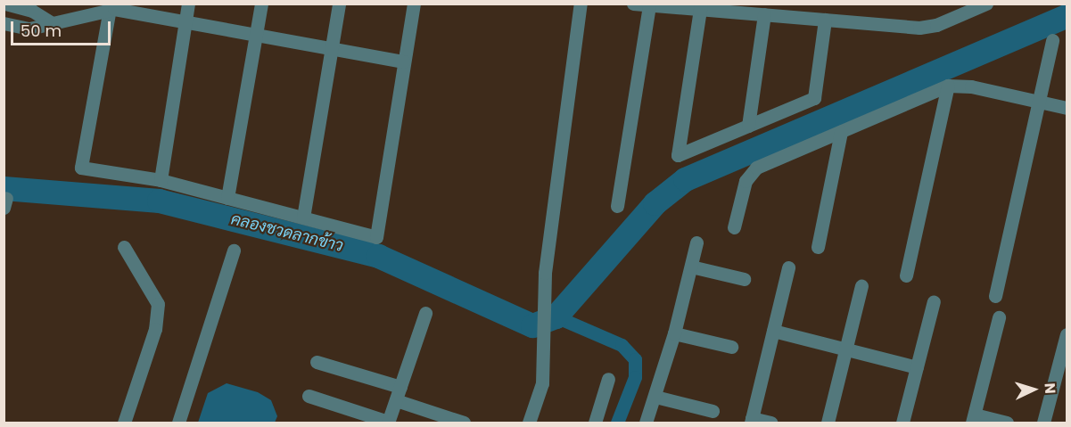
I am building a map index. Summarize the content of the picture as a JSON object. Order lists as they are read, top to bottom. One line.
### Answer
{"water":["คลองชวดลากข้าว"],"scale_bar":"50 m","north":"right"}
